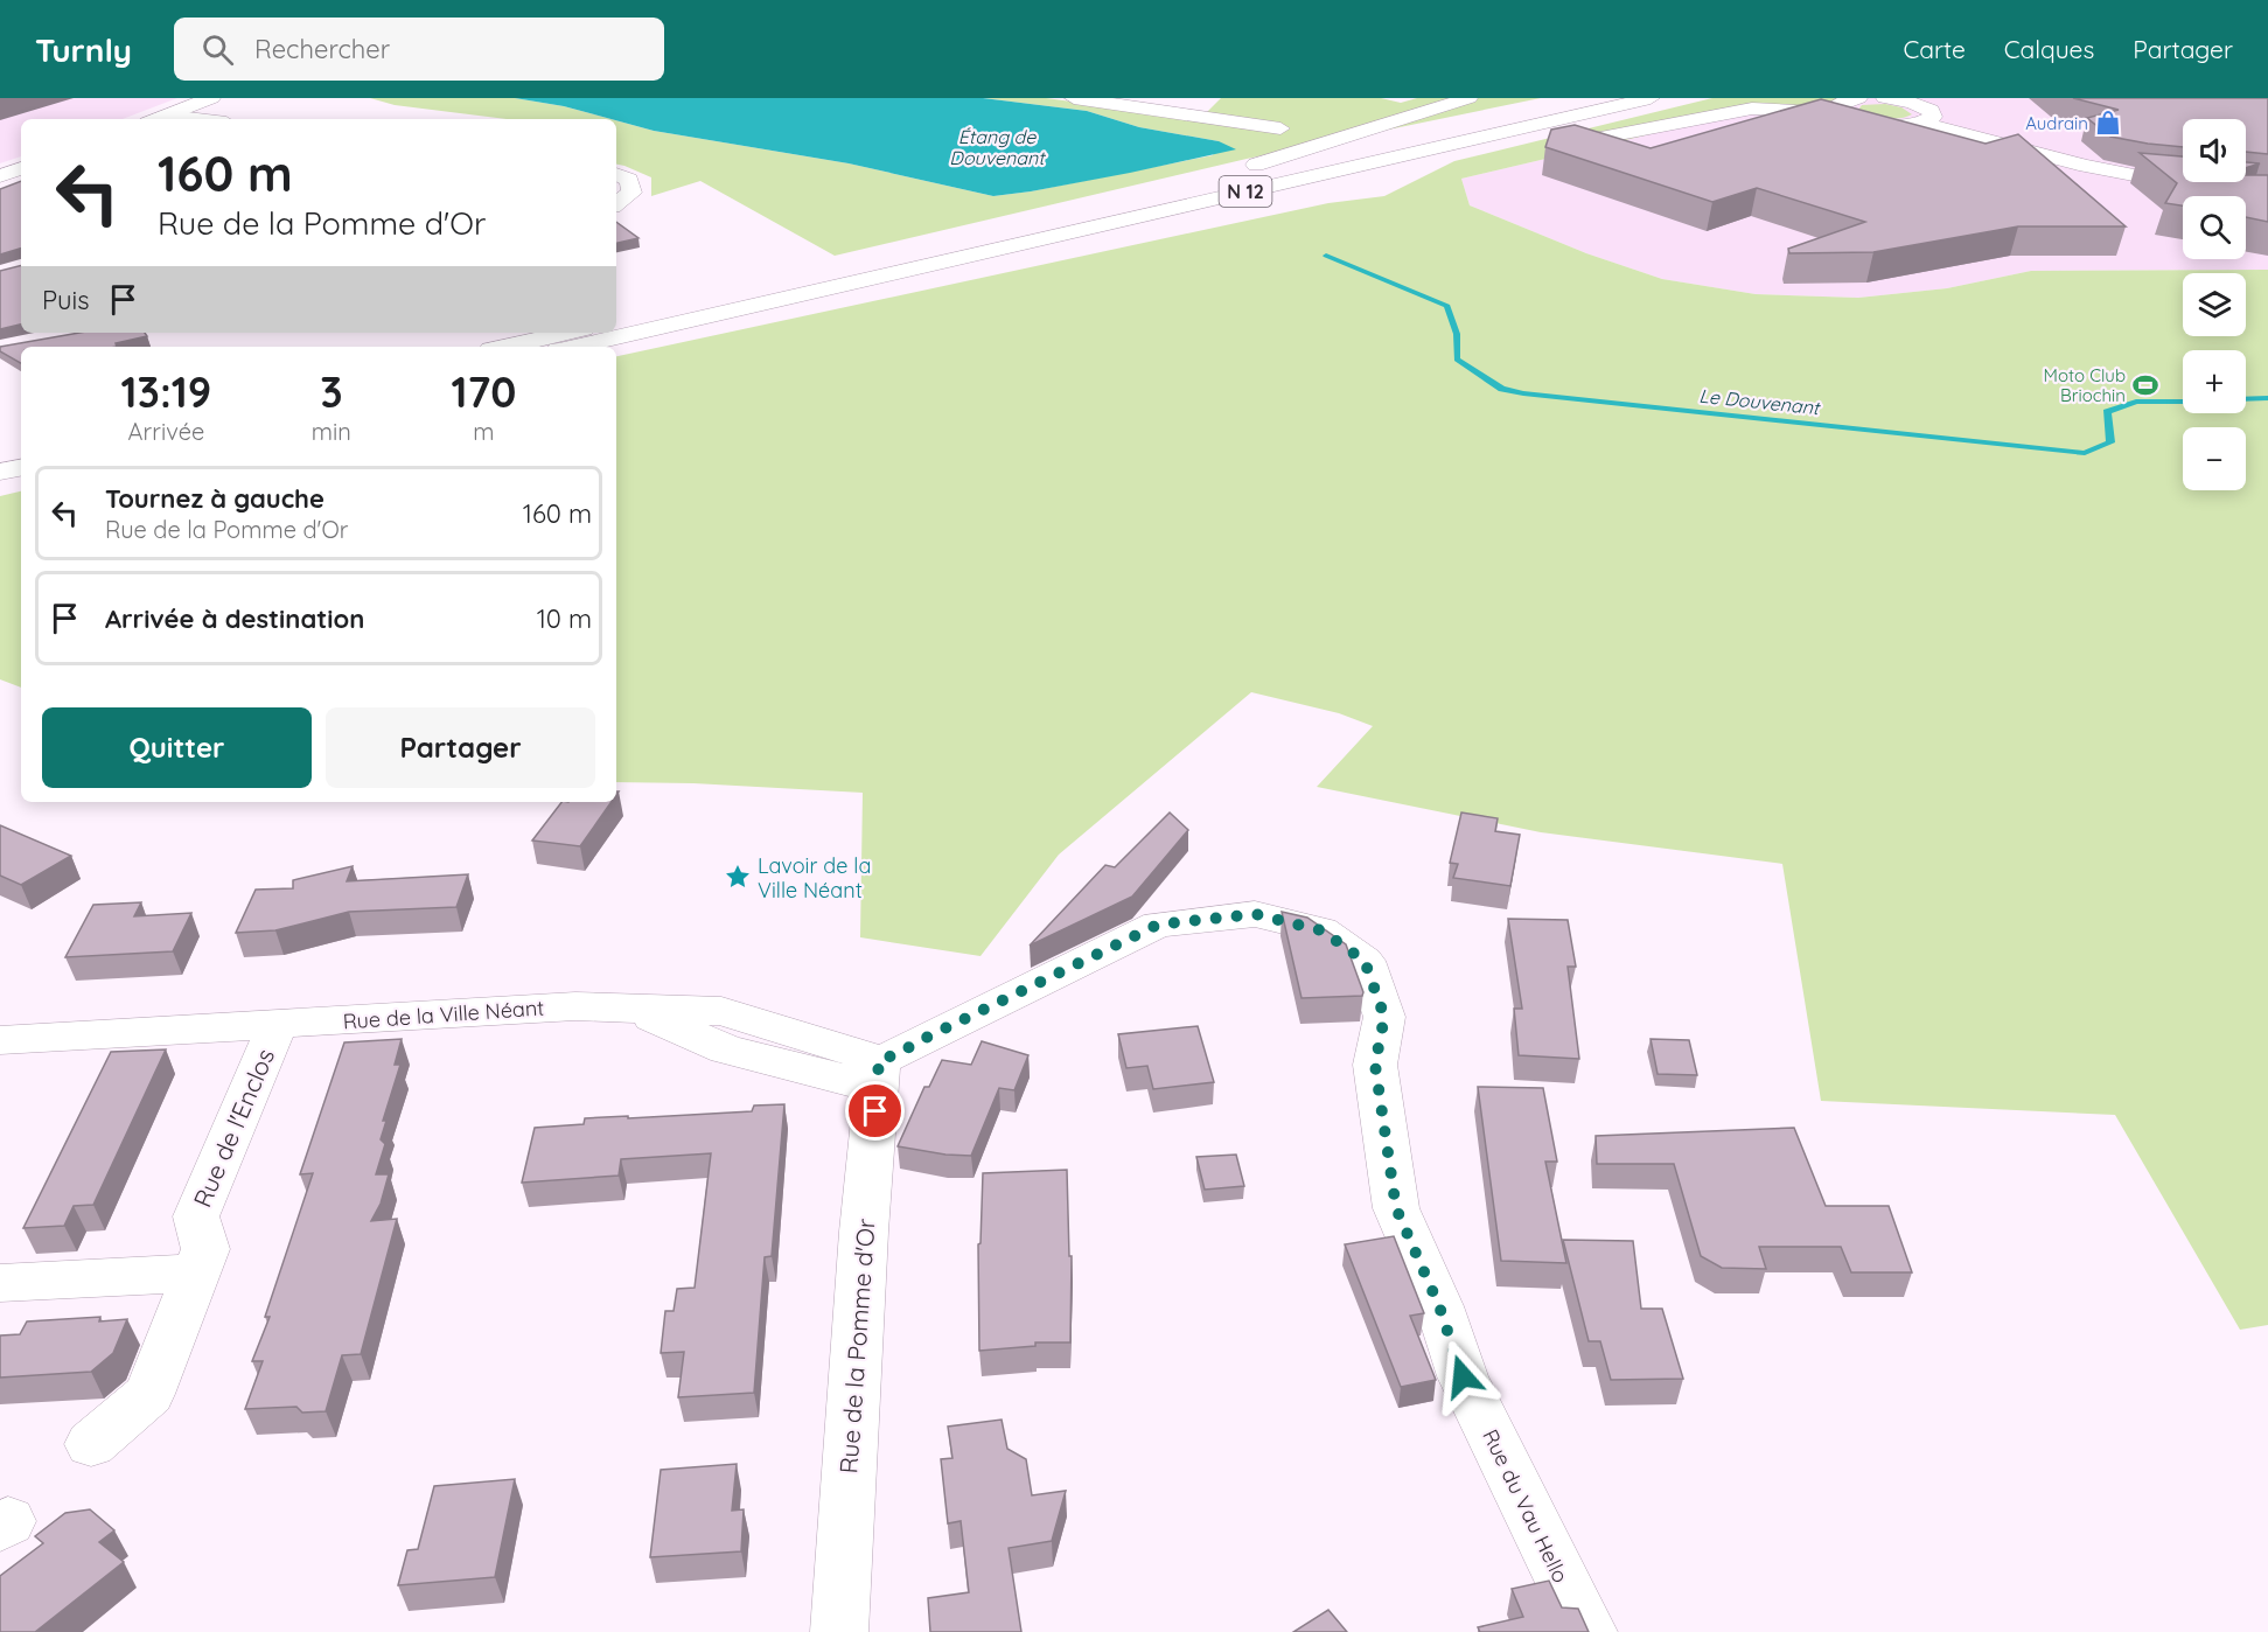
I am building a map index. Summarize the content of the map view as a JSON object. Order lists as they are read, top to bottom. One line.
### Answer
{"streets":{"main road":["N 12","Rue de la Ville Néant","Rue de l'Enclos","Rue de la Pomme d'Or","Rue du Vau Hello"]},"crossings":[["Rue de la Ville Néant","Rue de l'Enclos"],["Rue de la Ville Néant","Rue de la Pomme d'Or"],["Rue de la Ville Néant","Rue du Vau Hello"],["Rue de la Pomme d'Or","Rue du Vau Hello"]],"water":["Étang de Douvenant","Le Douvenant"],"places":{"shop":["Audrain"],"sports":["Moto Club Briochin"],"place":["Lavoir de la Ville Néant"]},"page":{"header":"Turnly","search":"Rechercher","nav":["Carte","Calques","Partager"],"map_buttons":["+","−"],"turn":["160 m","Rue de la Pomme d'Or"],"then":"Puis","eta":["13:19","Arrivée","3","min","170","m"],"list":[{"name":"Tournez à gauche","note":"Rue de la Pomme d'Or","value":"160 m"},{"name":"Arrivée à destination","value":"10 m"}],"buttons":["Quitter","Partager"]}}
